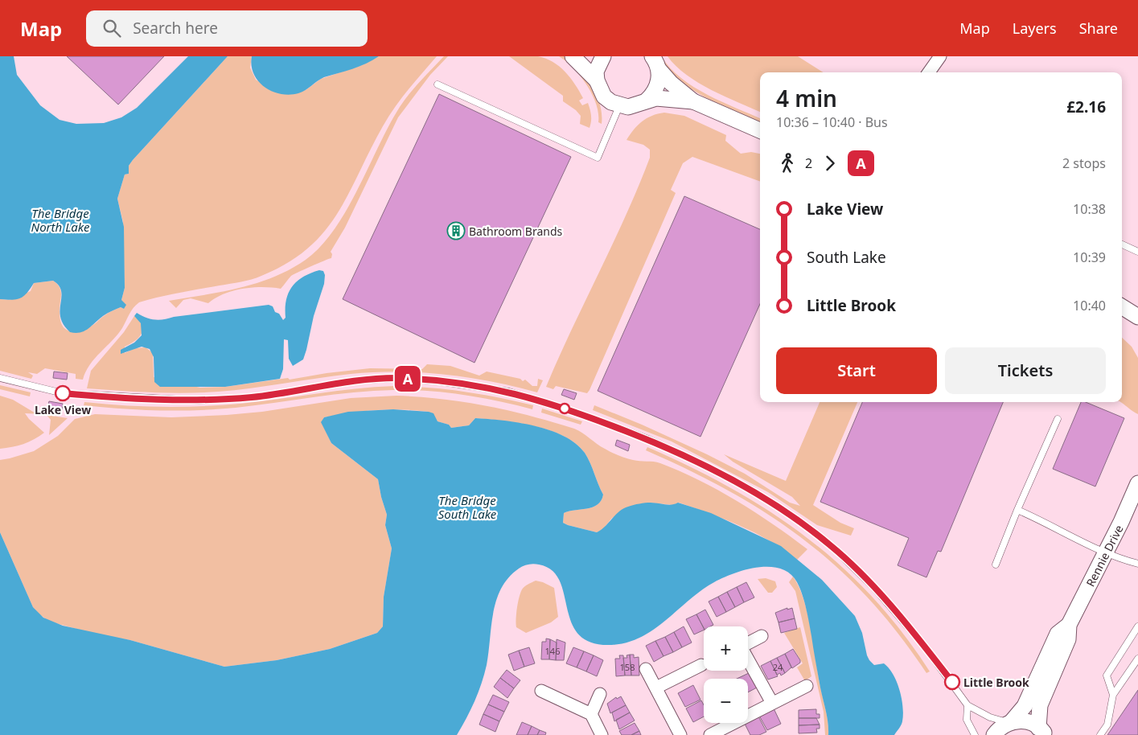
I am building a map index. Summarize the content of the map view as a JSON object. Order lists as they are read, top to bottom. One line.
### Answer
{"streets":{"street":["Rennie Drive"]},"water":["The Bridge North Lake","The Bridge South Lake"],"places":{"building":["Bathroom Brands"],"other":["Lake View","Little Brook"]},"lines":["bus line A"],"house_numbers":["146","158","24"],"page":{"header":"Map","search":"Search here","nav":["Map","Layers","Share"],"on_map":"A","heading":["4 min","10:36 – 10:40 · Bus","£2.16"],"legs":["2","A","2 stops"],"list":[{"name":"Lake View","value":"10:38"},{"name":"South Lake","value":"10:39"},{"name":"Little Brook","value":"10:40"}],"buttons":["Start","Tickets"],"map_buttons":["+","−"]}}
